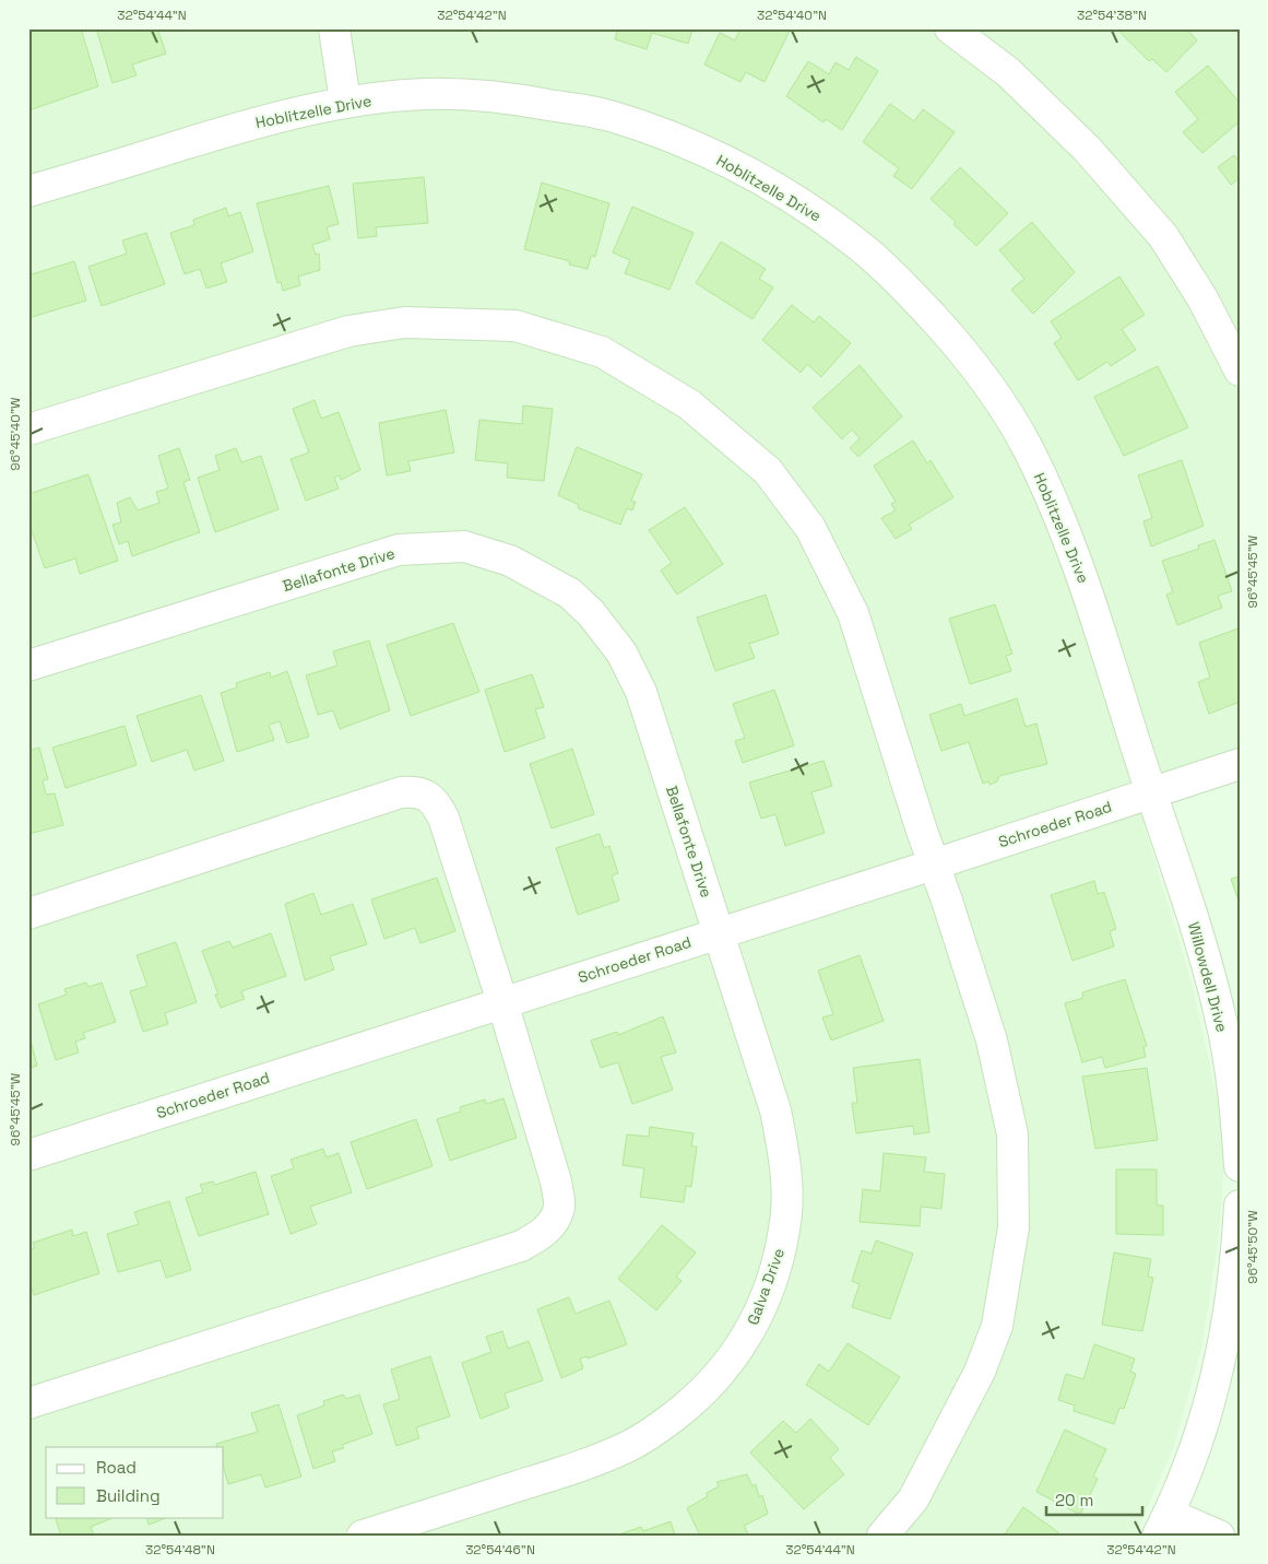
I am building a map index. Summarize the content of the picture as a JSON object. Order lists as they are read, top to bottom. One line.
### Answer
{"streets":{"street":["Hoblitzelle Drive","Bellafonte Drive","Schroeder Road","Willowdell Drive","Galva Drive"]},"crossings":[["Hoblitzelle Drive","Schroeder Road"],["Hoblitzelle Drive","Willowdell Drive"],["Bellafonte Drive","Schroeder Road"],["Bellafonte Drive","Galva Drive"],["Schroeder Road","Willowdell Drive"],["Schroeder Road","Galva Drive"]],"legend":["Road","Building"],"scale_bar":"20 m","coordinates":["32°54'44\"N","32°54'42\"N","32°54'40\"N","32°54'38\"N","96°45'40\"W","96°45'45\"W","96°45'50\"W","32°54'48\"N","32°54'46\"N"]}
